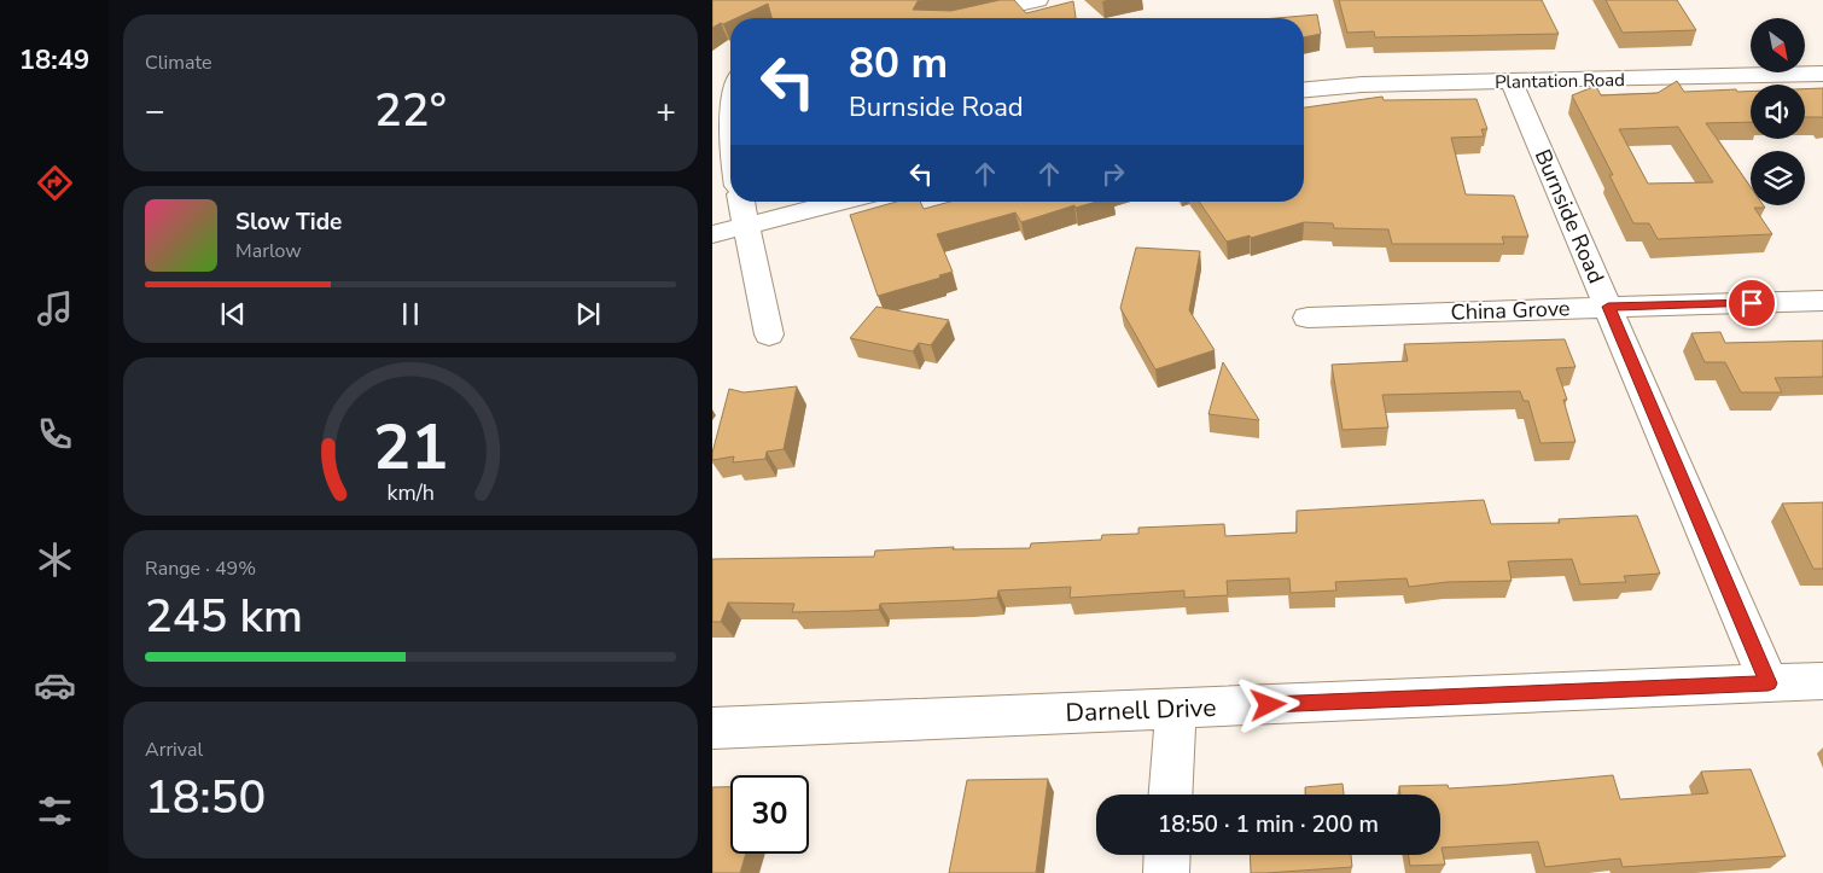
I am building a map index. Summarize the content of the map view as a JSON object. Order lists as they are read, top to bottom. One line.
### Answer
{"streets":{"street":["Plantation Road","Burnside Road","China Grove","Darnell Drive"]},"crossings":[["Plantation Road","Burnside Road"],["Burnside Road","China Grove"],["Burnside Road","Darnell Drive"]],"north":"bottom right","page":{"tabs":"18:49","tile":["Climate",["Range · 49%","245 km"],["Arrival","18:50"]],"turn":["80 m","Burnside Road"],"heat":["−","22°","+"],"song":["Slow Tide","Marlow"],"limit":"30","trip":"18:50 · 1 min · 200 m","gauge":["21","km/h"]}}
